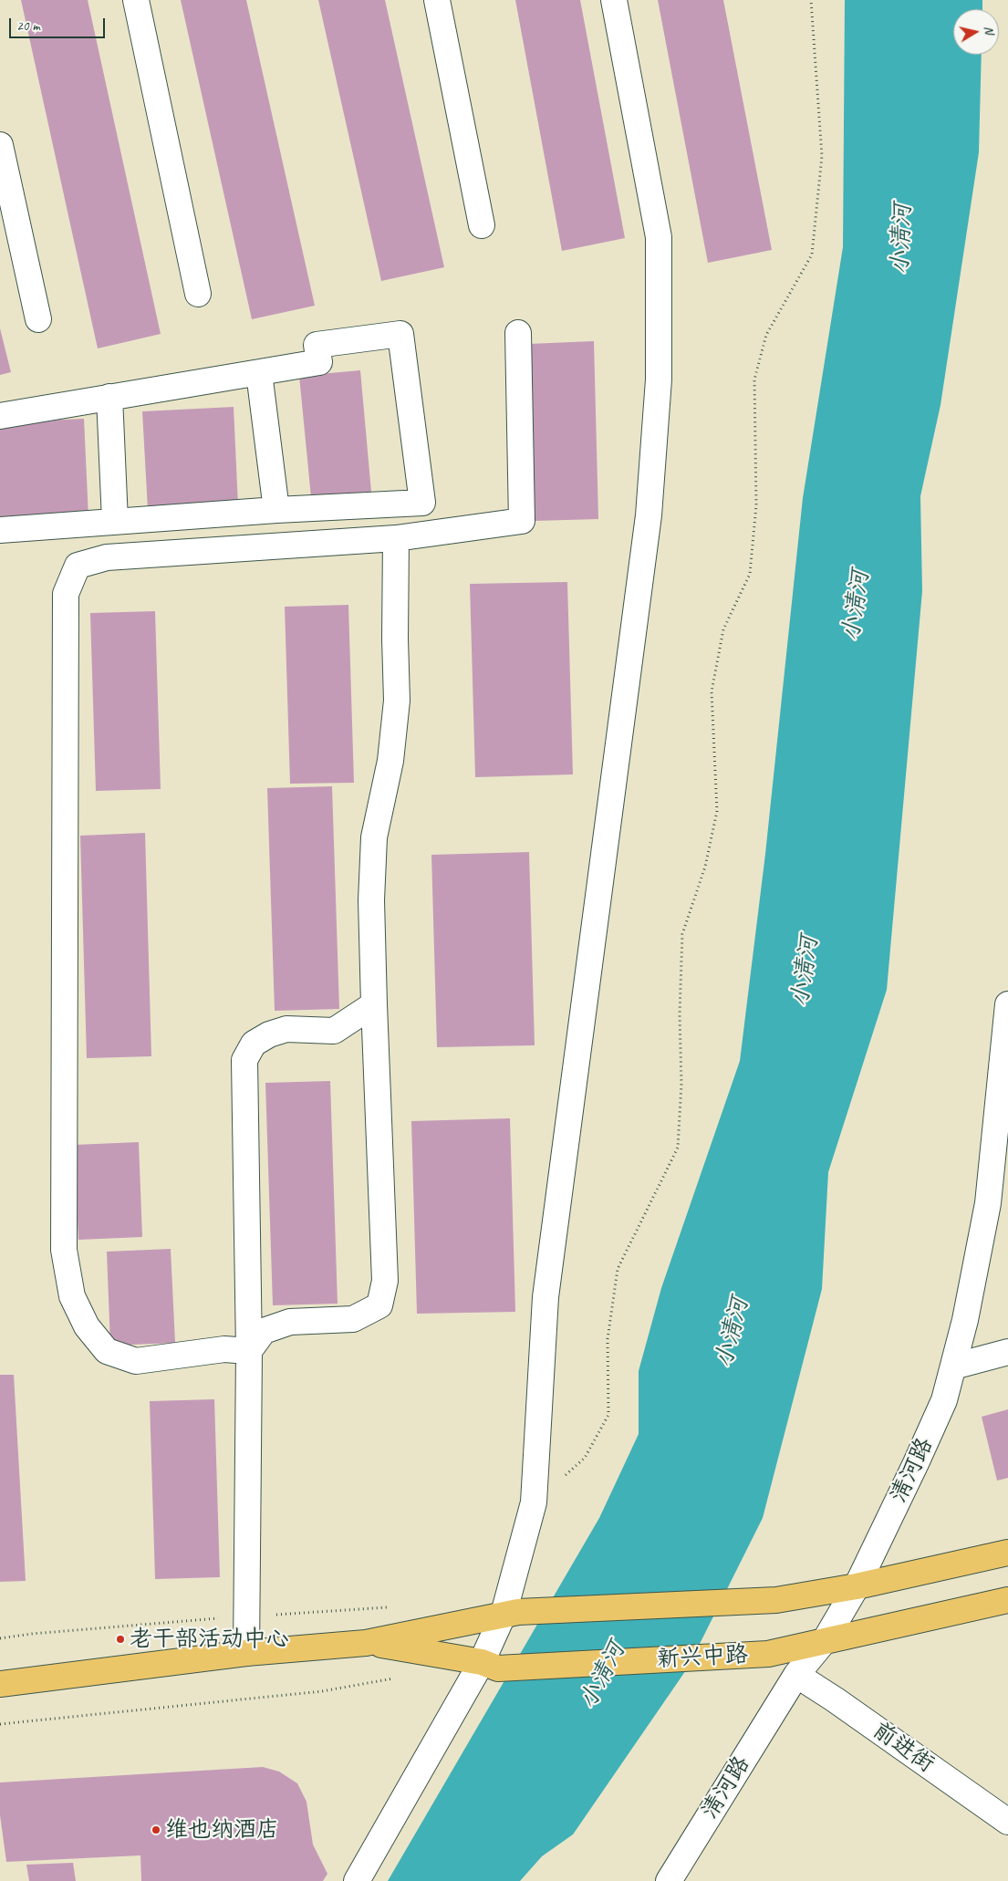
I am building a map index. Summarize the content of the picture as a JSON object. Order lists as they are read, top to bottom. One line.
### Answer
{"streets":{"main road":["新兴中路"],"street":["清河路","前进街"]},"crossings":[["清河路","新兴中路"],["清河路","前进街"]],"water":["小清河"],"places":["老干部活动中心","维也纳酒店"],"scale_bar":"20 m","north":"right"}
